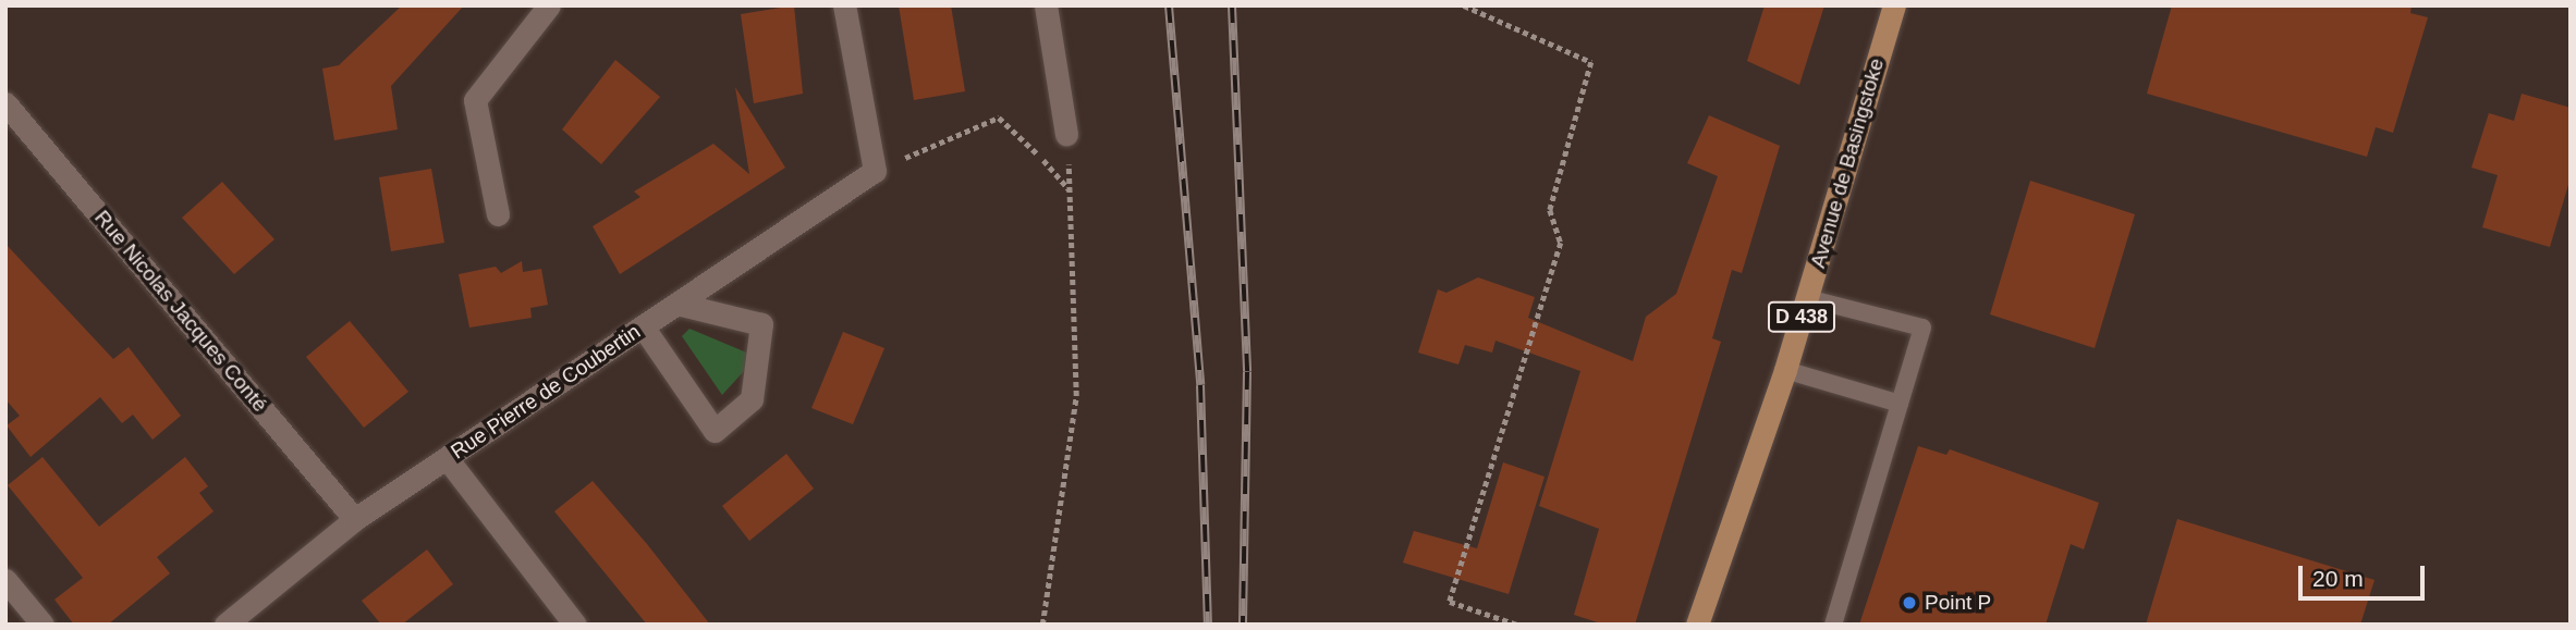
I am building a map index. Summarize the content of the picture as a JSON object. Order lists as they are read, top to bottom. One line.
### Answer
{"streets":{"main road":["Avenue de Basingstoke","D 438"],"street":["Rue Nicolas Jacques Conté","Rue Pierre de Coubertin"]},"crossings":[["Rue Nicolas Jacques Conté","Rue Pierre de Coubertin"]],"places":["Point P"],"scale_bar":"20 m"}
